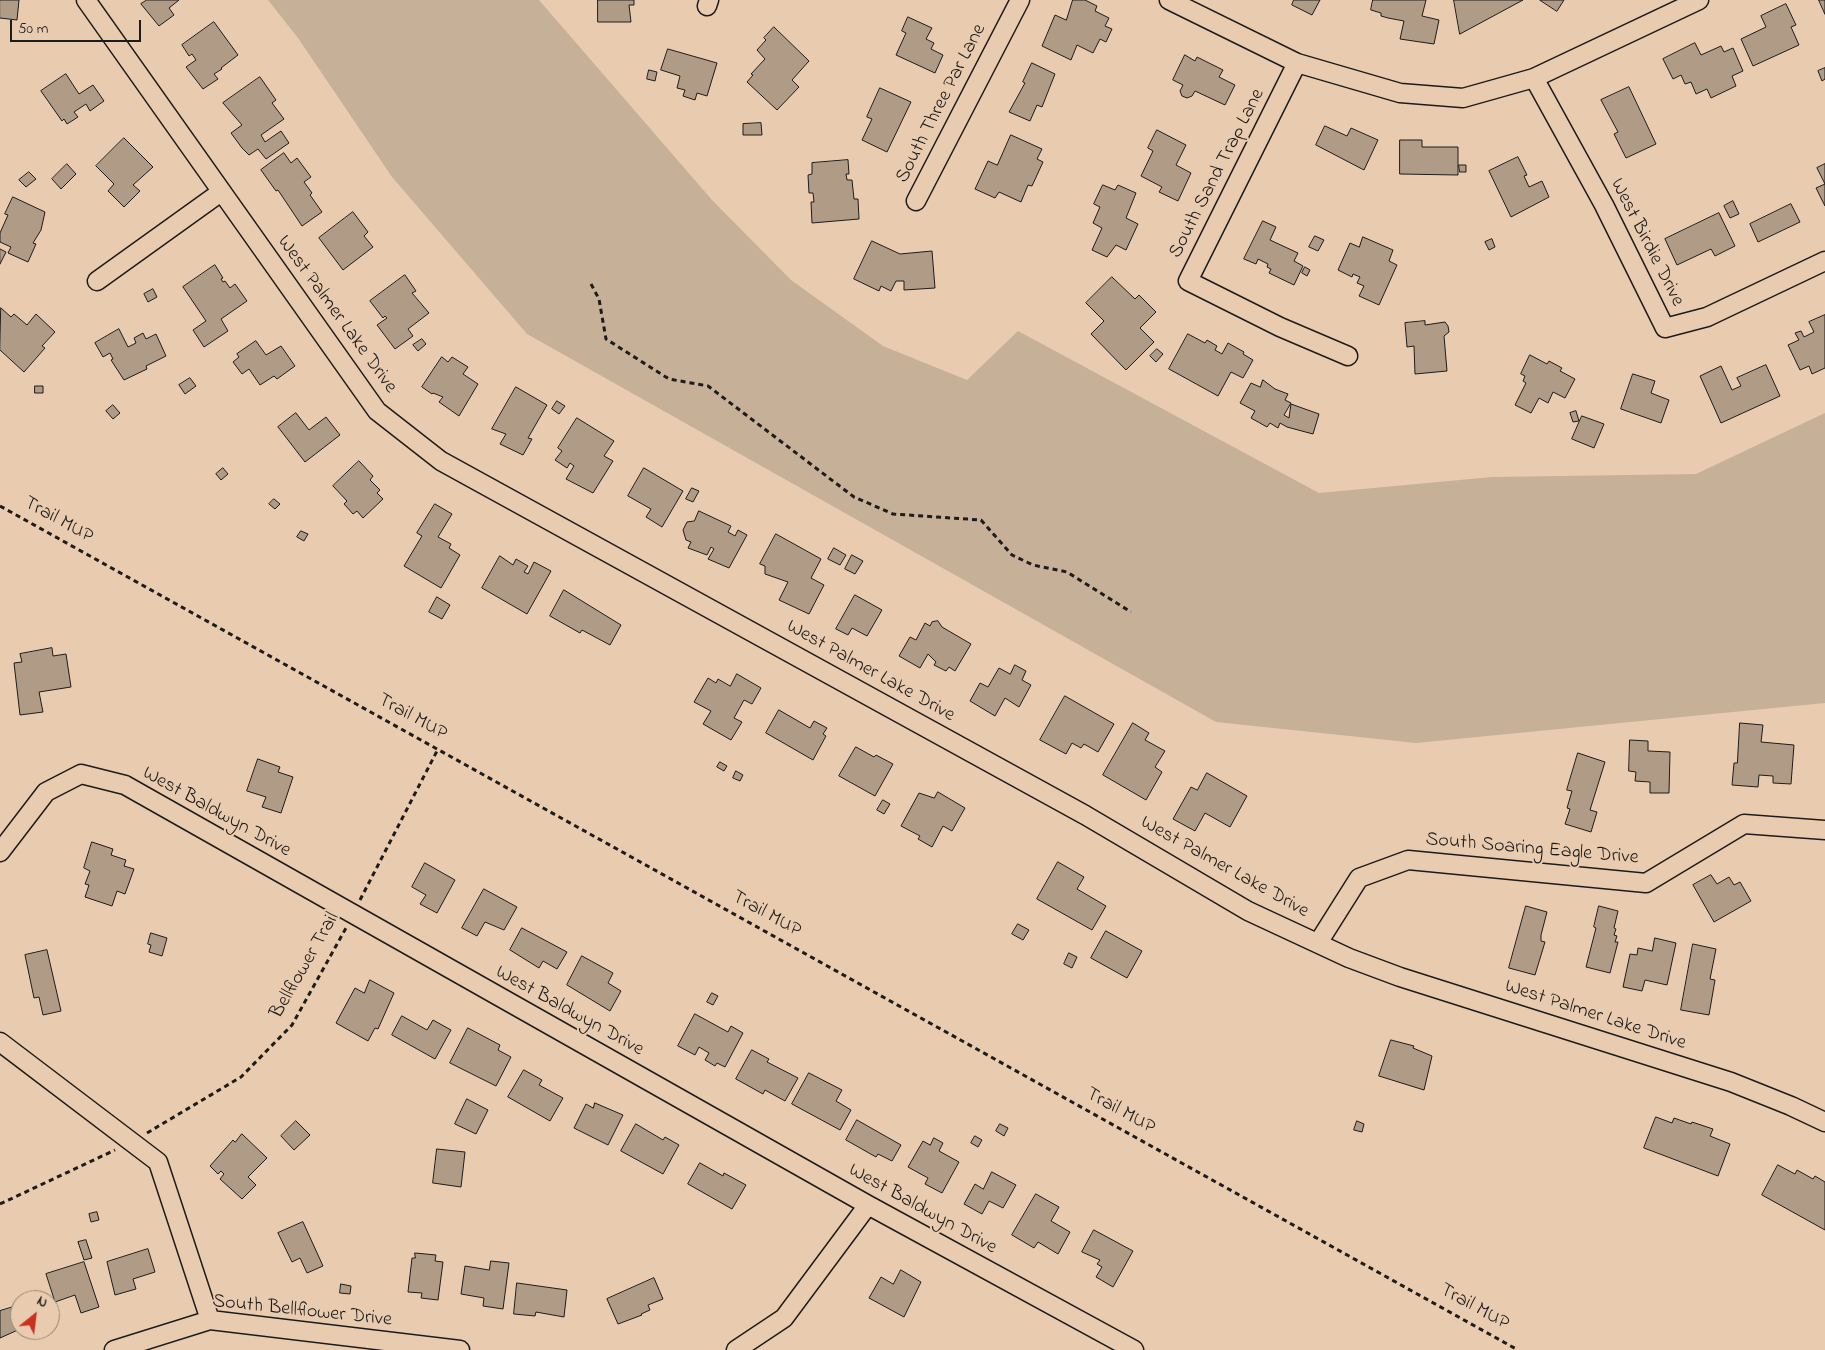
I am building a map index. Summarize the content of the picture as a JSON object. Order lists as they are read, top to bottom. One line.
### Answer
{"streets":{"street":["South Three Par Lane","South Sand Trap Lane","West Birdie Drive","West Palmer Lake Drive","West Baldwyn Drive","South Soaring Eagle Drive","South Bellflower Drive"],"path":["Trail MUP","Bellflower Trail"]},"crossings":[["West Palmer Lake Drive","South Soaring Eagle Drive"],["Trail MUP","Bellflower Trail"],["West Baldwyn Drive","Bellflower Trail"]],"scale_bar":"50 m","north":"top right"}
